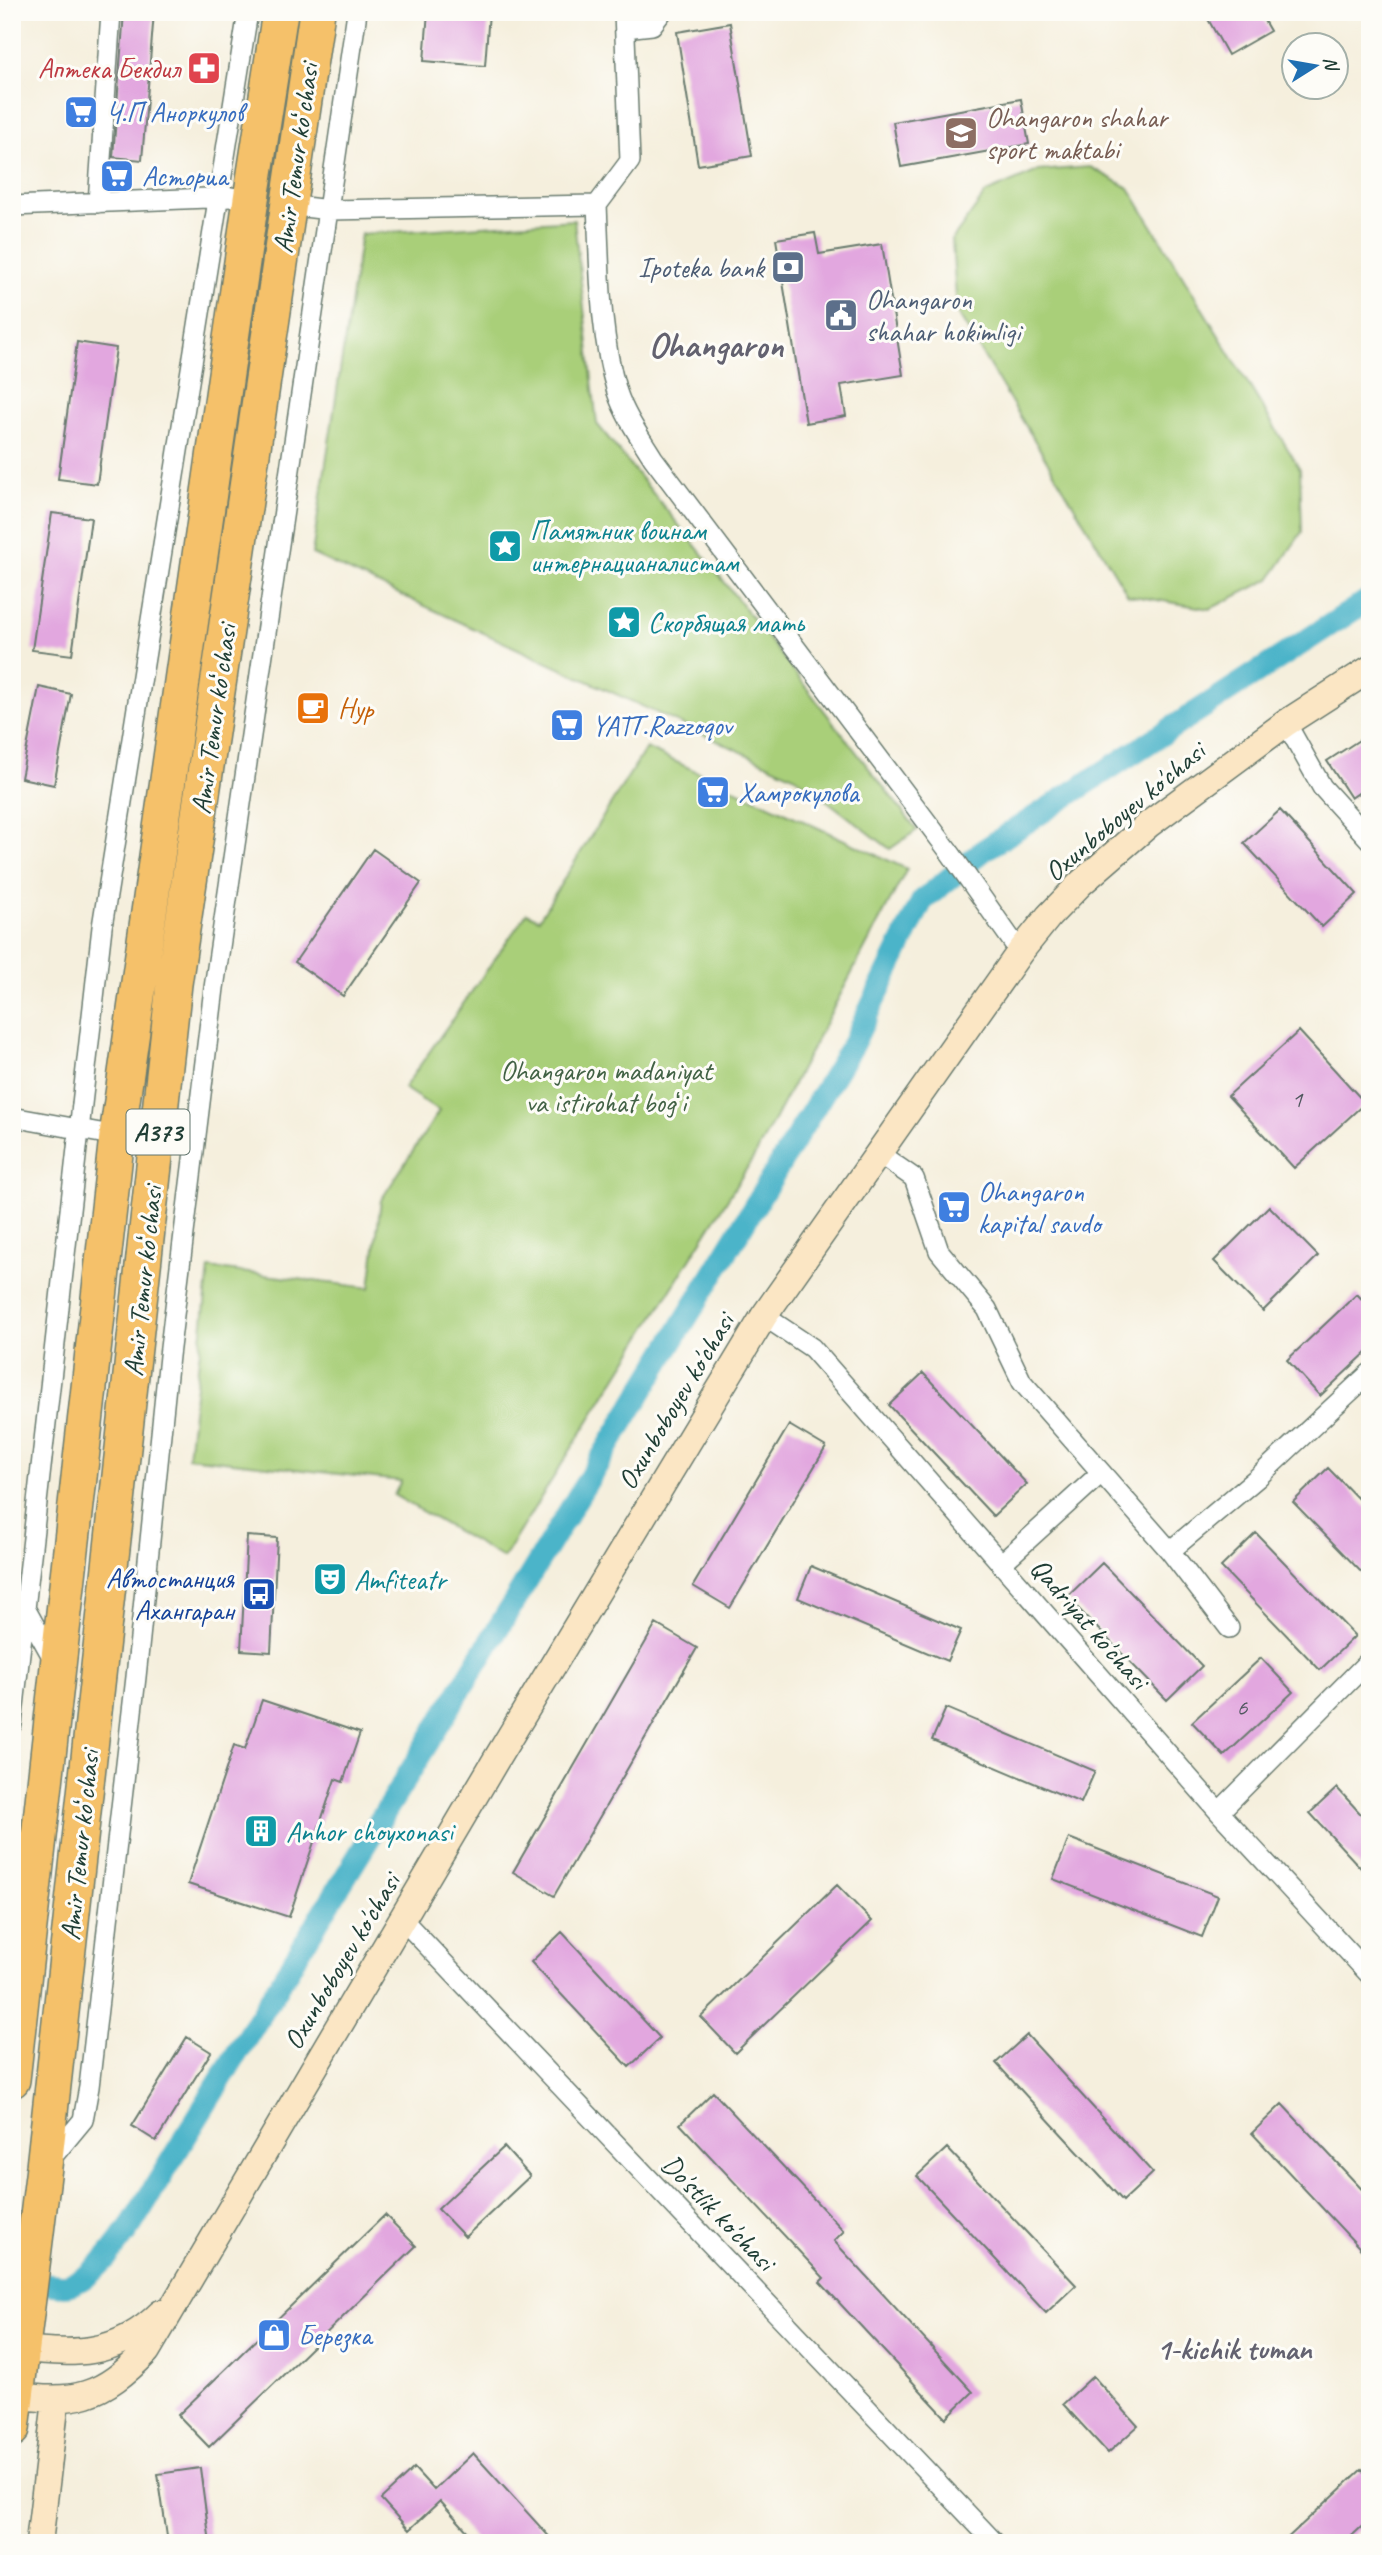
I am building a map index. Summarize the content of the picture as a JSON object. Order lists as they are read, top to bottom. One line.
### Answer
{"streets":{"highway":["Amir Temur koʻchasi","A373"],"main road":["Oxunboboyev ko'chasi"],"street":["Qadriyat ko'chasi","Do'stlik ko'chasi"]},"crossings":[["Amir Temur koʻchasi","Oxunboboyev ko'chasi"],["Oxunboboyev ko'chasi","Qadriyat ko'chasi"],["Oxunboboyev ko'chasi","Do'stlik ko'chasi"]],"districts":["Ohangaron","1-kichik tuman"],"parks":["Ohangaron madaniyat va istirohat bogʻi"],"places":{"pharmacy":["Аптека Бекдил"],"supermarket":["Ч.П Аноркулов","Асториа","YATT.Razzoqov","Хамрокулова","Ohangaron kapital savdo"],"school or university":["Ohangaron shahar sport maktabi"],"bank":["Ipoteka bank"],"public building":["Ohangaron shahar hokimligi"],"place":["Памятник воинам интернацианалистам","Скорбящая мать"],"cafe":["Нур"],"theatre":["Amfiteatr"],"bus stop":["Автостанция Ахангаран"],"building":["Anhor choyxonasi"],"shop":["Березка"]},"house_numbers":["1","6"],"north":"right"}
